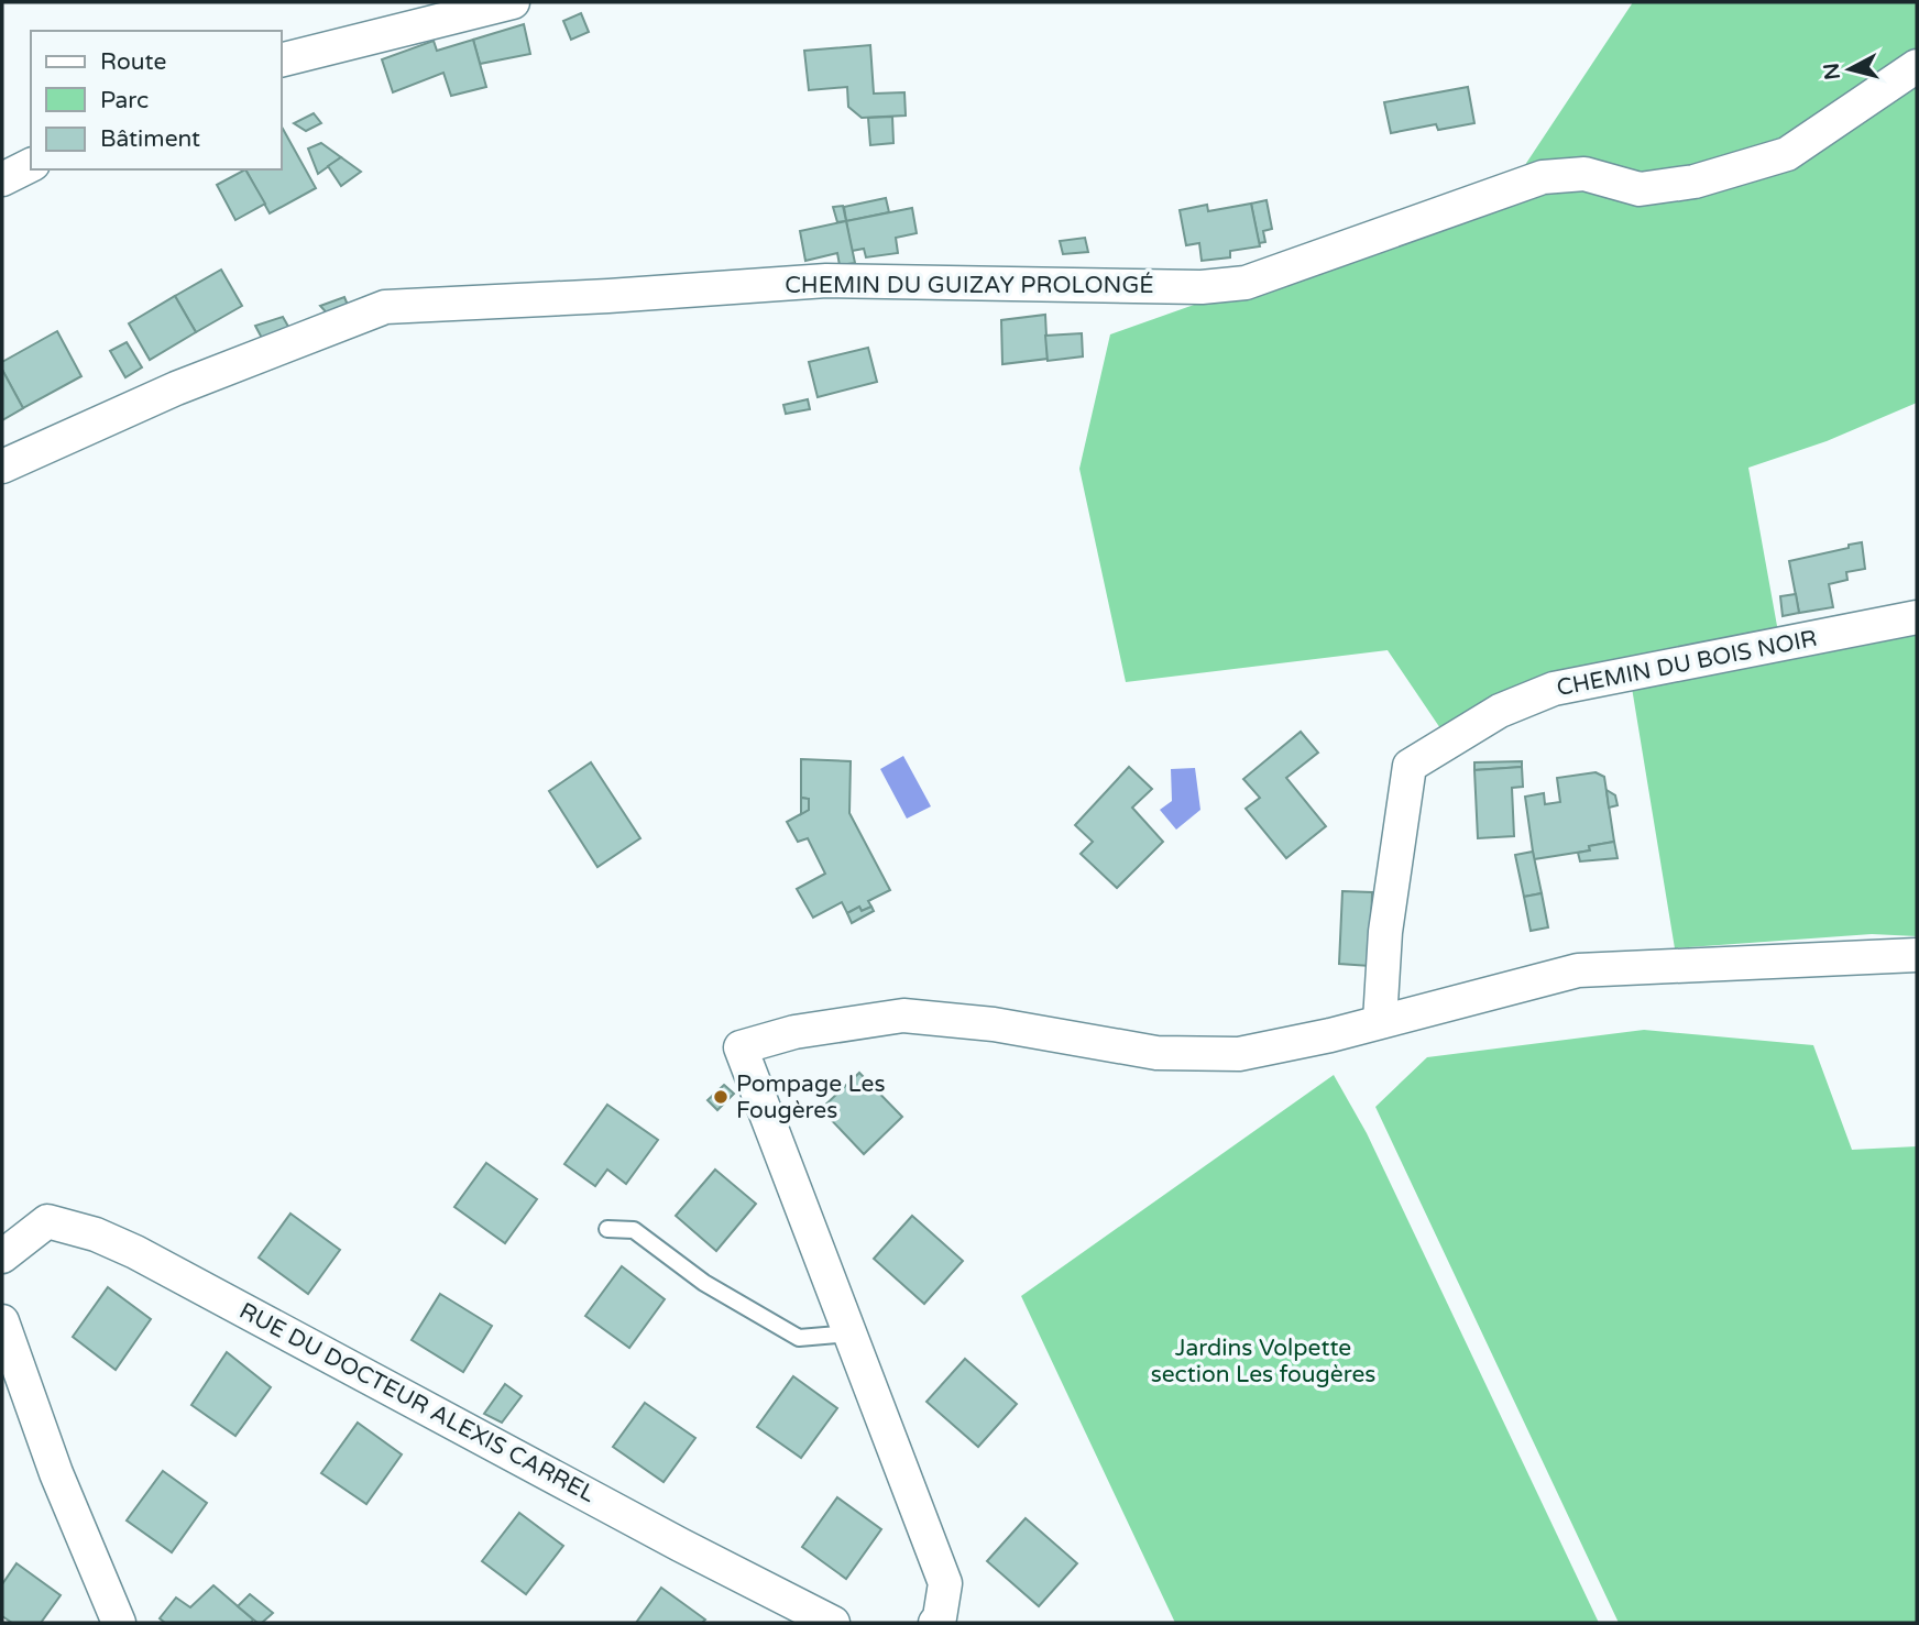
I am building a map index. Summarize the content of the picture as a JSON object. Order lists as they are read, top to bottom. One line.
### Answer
{"streets":{"street":["CHEMIN DU GUIZAY PROLONGÉ","CHEMIN DU BOIS NOIR","RUE DU DOCTEUR ALEXIS CARREL"]},"parks":["Jardins Volpette section Les fougères"],"places":["Pompage Les Fougères"],"legend":["Route","Parc","Bâtiment"],"north":"left"}
